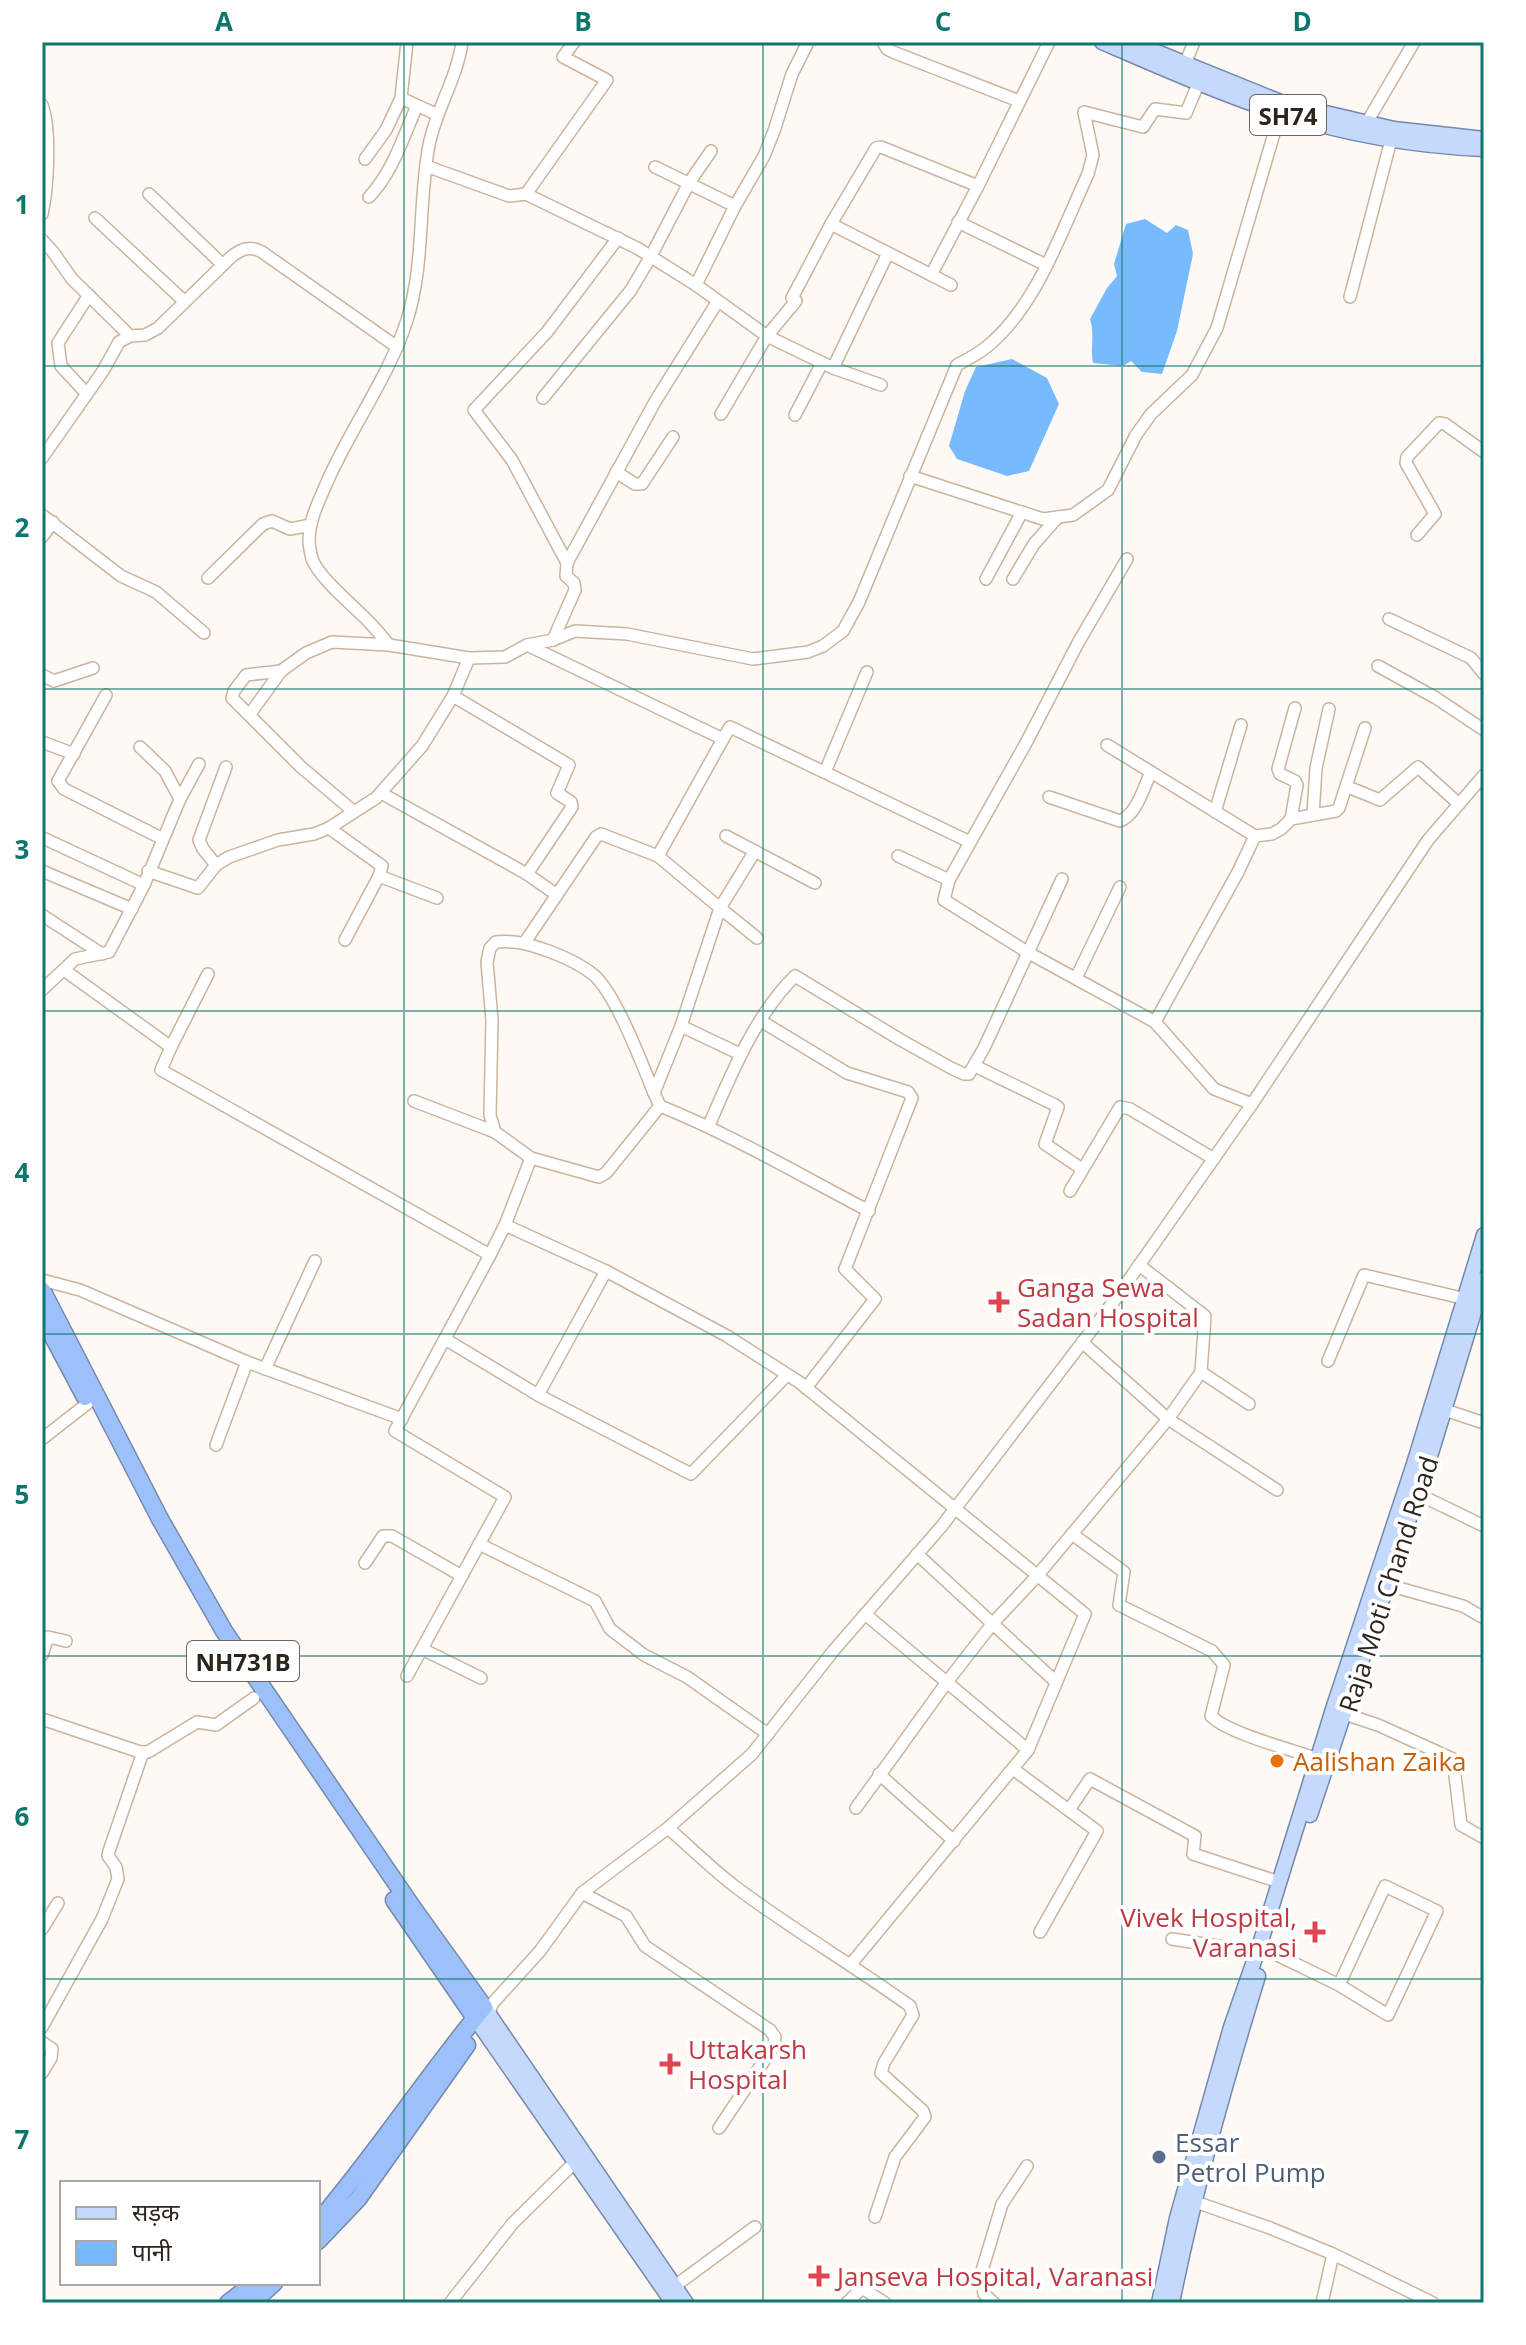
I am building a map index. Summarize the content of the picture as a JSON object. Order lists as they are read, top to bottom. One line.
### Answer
{"streets":{"highway":["NH731B"],"main road":["SH74","Raja Moti Chand Road"]},"places":{"health":["Ganga Sewa Sadan Hospital","Vivek Hospital, Varanasi","Uttakarsh Hospital","Janseva Hospital, Varanasi"],"other":["Aalishan Zaika","Essar Petrol Pump"]},"legend":["सड़क","पानी"],"grid":{"columns":["A","B","C","D"],"rows":["1","2","3","4","5","6","7"]}}
